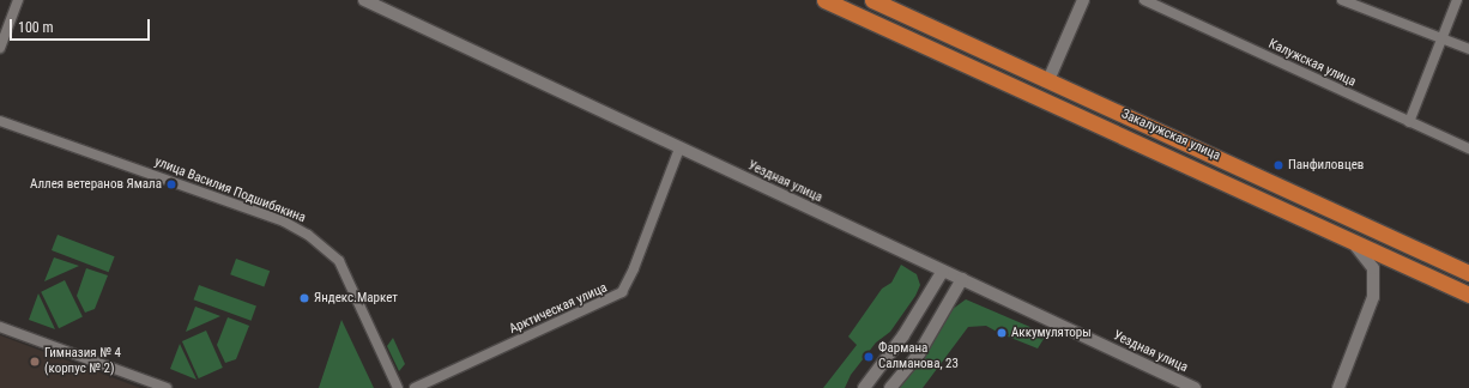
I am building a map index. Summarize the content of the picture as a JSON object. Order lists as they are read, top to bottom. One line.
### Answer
{"streets":{"highway":["Закалужская улица"],"street":["Калужская улица","Уездная улица","улица Василия Подшибякина","Арктическая улица"]},"crossings":[["Уездная улица","Арктическая улица"]],"places":["Панфиловцев","Аллея ветеранов Ямала","Яндекс.Маркет","Аккумуляторы","Фармана Салманова, 23","Гимназия № 4 (корпус № 2)"],"scale_bar":"100 m"}
